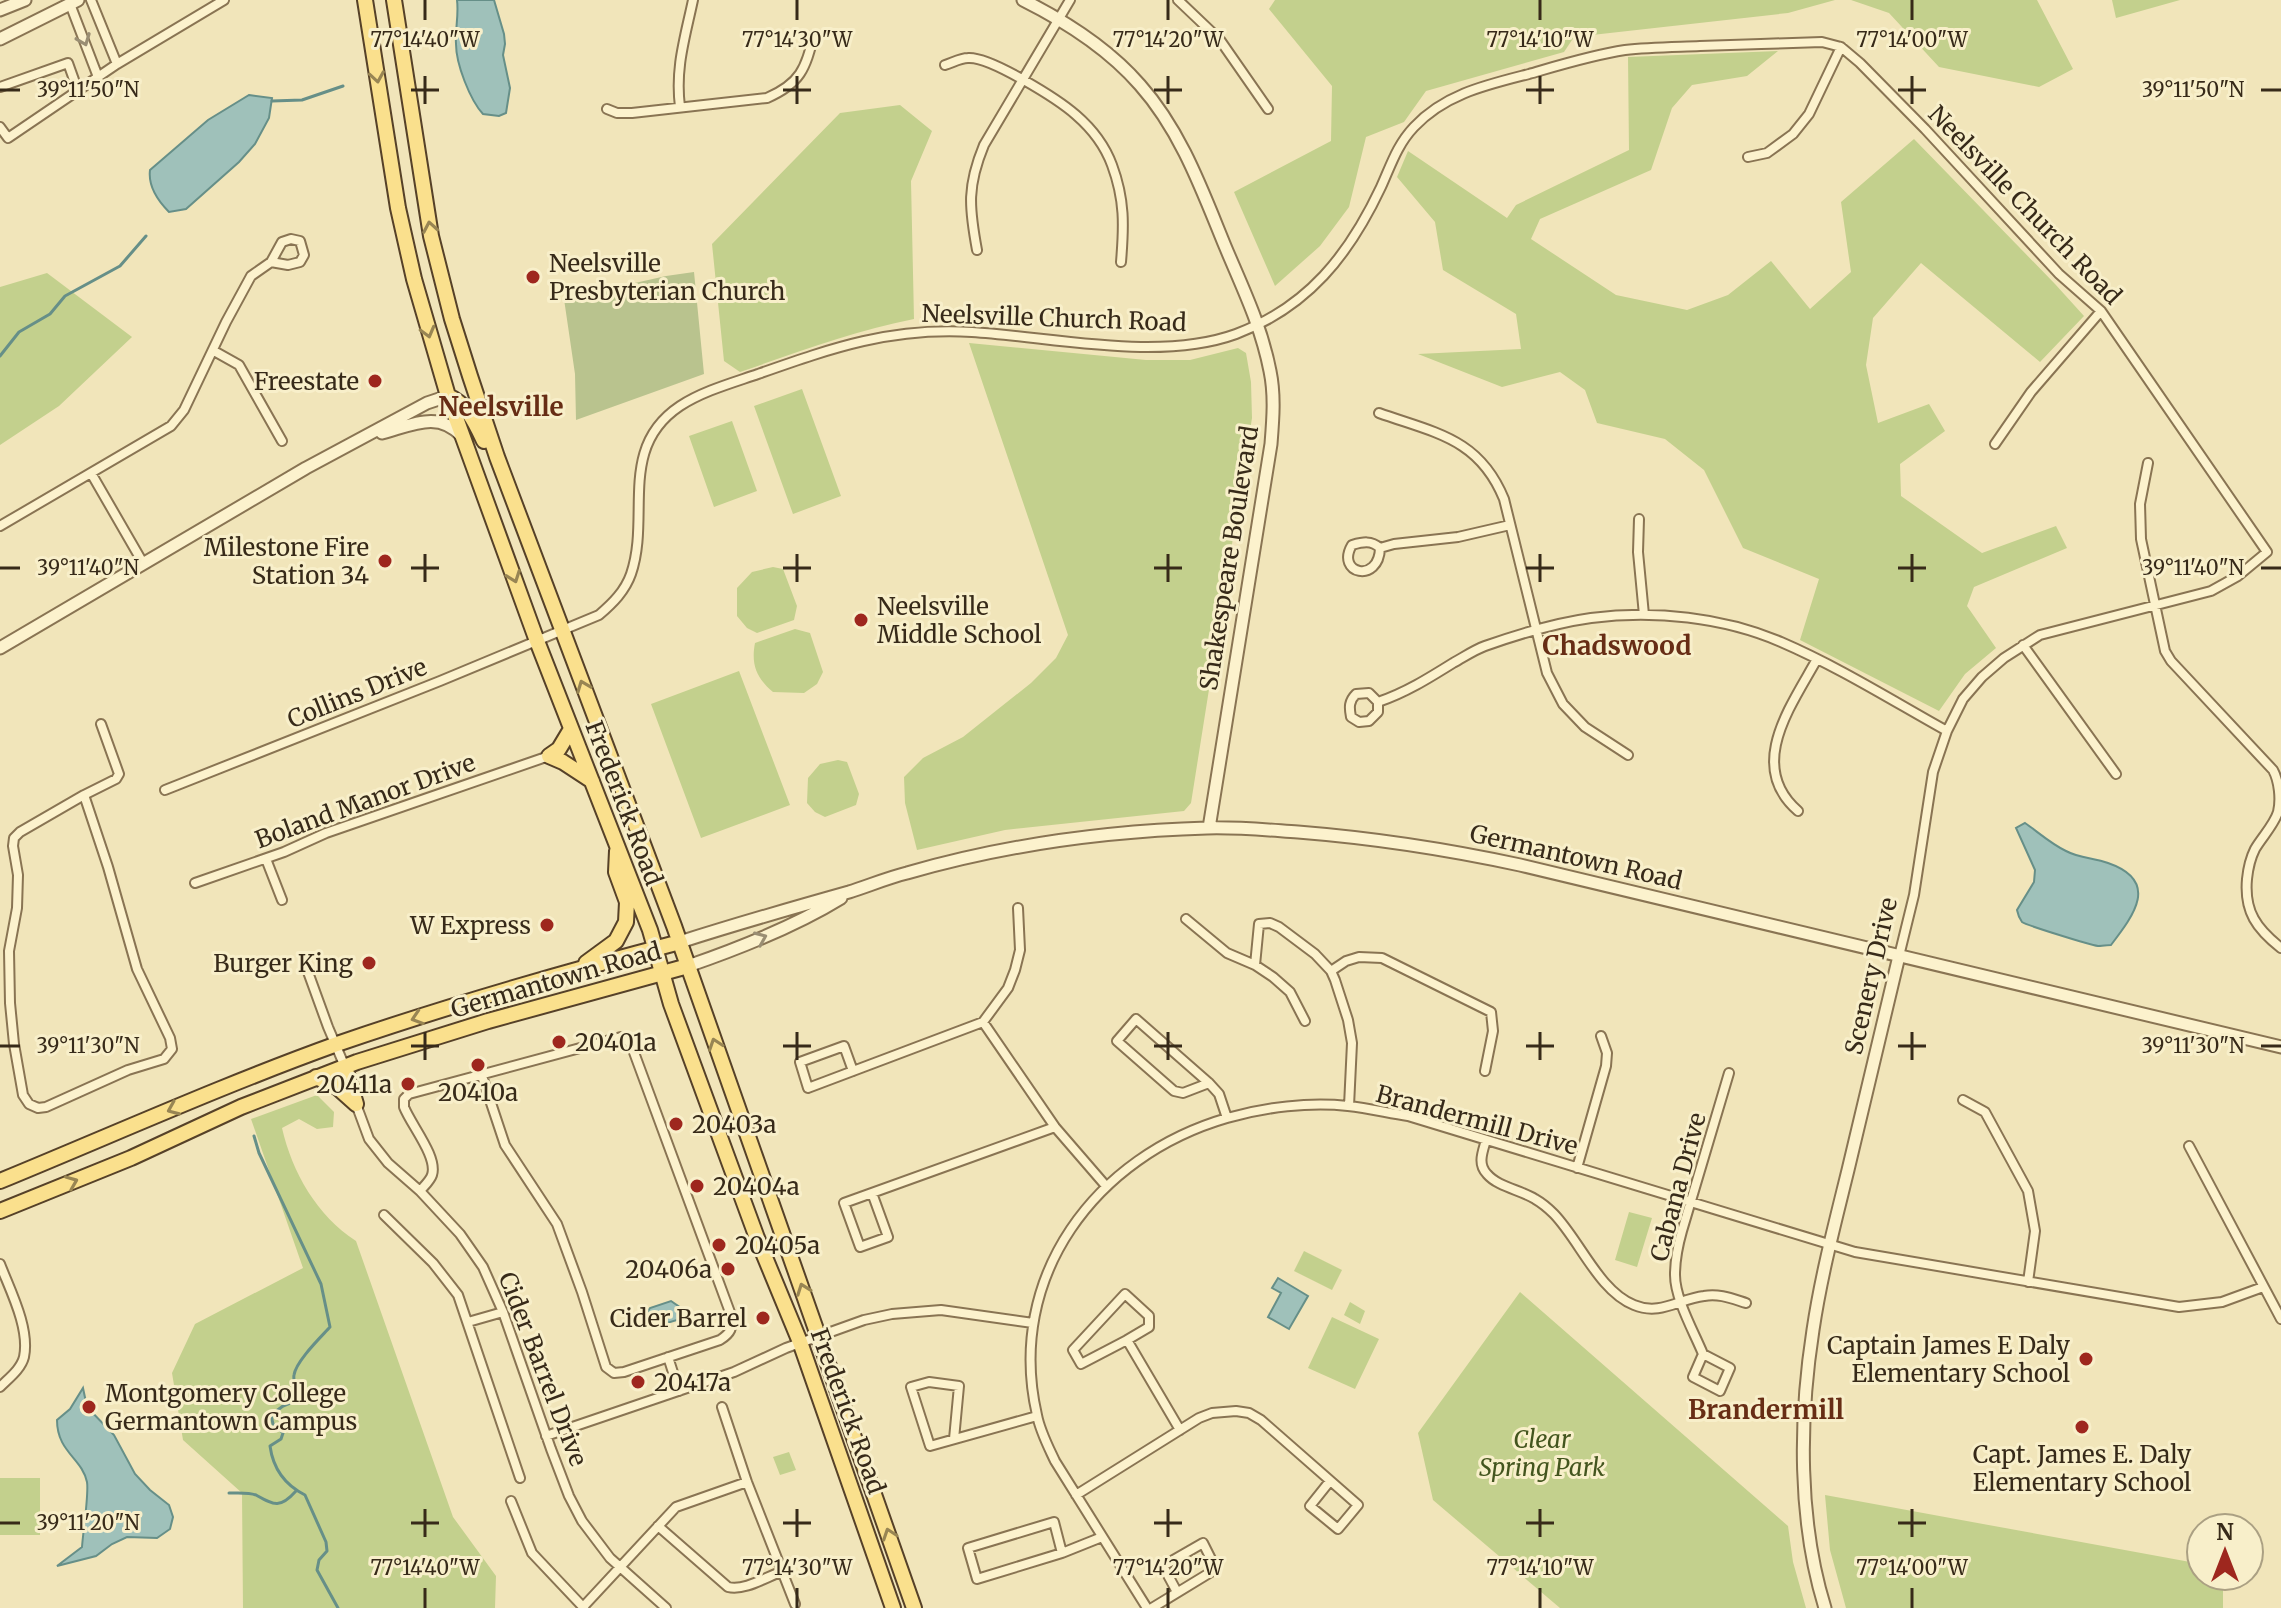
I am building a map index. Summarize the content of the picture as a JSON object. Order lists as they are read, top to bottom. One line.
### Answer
{"streets":{"main road":["Frederick Road","Germantown Road"],"street":["Neelsville Church Road","Shakespeare Boulevard","Collins Drive","Boland Manor Drive","Scenery Drive","Brandermill Drive","Cabana Drive","Cider Barrel Drive"]},"crossings":[["Neelsville Church Road","Shakespeare Boulevard"],["Neelsville Church Road","Collins Drive"],["Neelsville Church Road","Frederick Road"],["Neelsville Church Road","Scenery Drive"],["Shakespeare Boulevard","Germantown Road"],["Collins Drive","Frederick Road"],["Frederick Road","Germantown Road"],["Germantown Road","Scenery Drive"],["Scenery Drive","Brandermill Drive"],["Brandermill Drive","Cabana Drive"]],"districts":["Neelsville","Chadswood","Brandermill"],"parks":["Clear Spring Park"],"places":["Neelsville Presbyterian Church","Freestate","Milestone Fire Station 34","Neelsville Middle School","W Express","Burger King","20401a","20410a","20411a","20403a","20404a","20405a","20406a","Cider Barrel","Captain James E Daly Elementary School","20417a","Montgomery College Germantown Campus","Capt. James E. Daly Elementary School"],"north":"top","coordinates":["77°14'40\"W","77°14'30\"W","77°14'20\"W","77°14'10\"W","77°14'00\"W","39°11'50\"N","39°11'40\"N","39°11'30\"N","39°11'20\"N"]}
